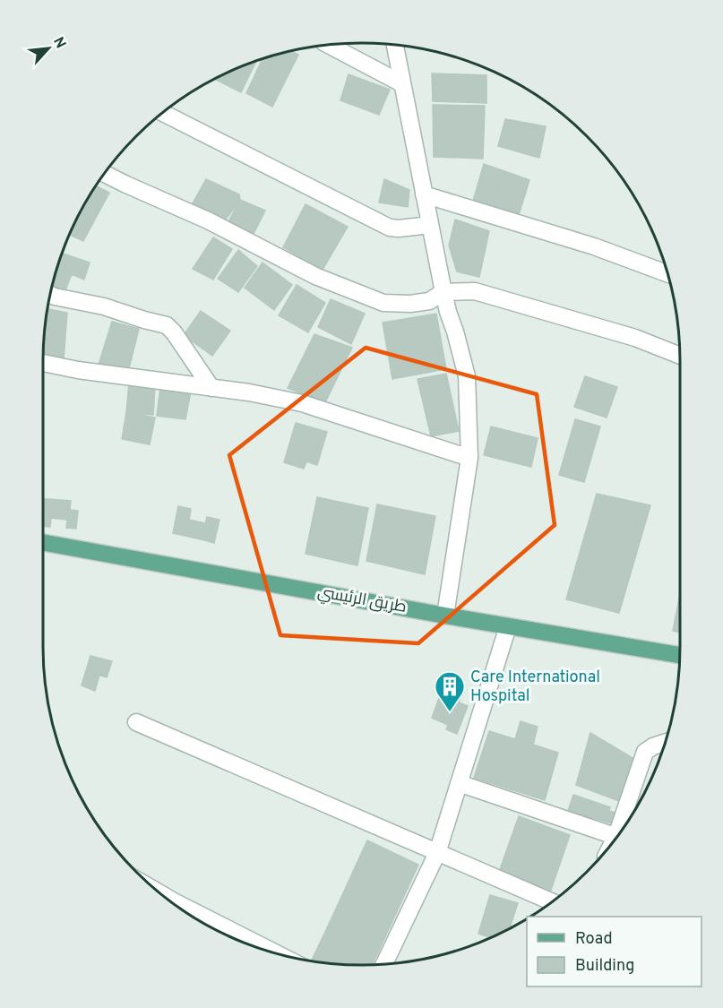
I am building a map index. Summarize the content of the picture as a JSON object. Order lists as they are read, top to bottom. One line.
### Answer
{"streets":{"main road":["طريق الرئيسي"]},"places":{"building":["Care International Hospital"]},"legend":["Road","Building"],"north":"top right"}
